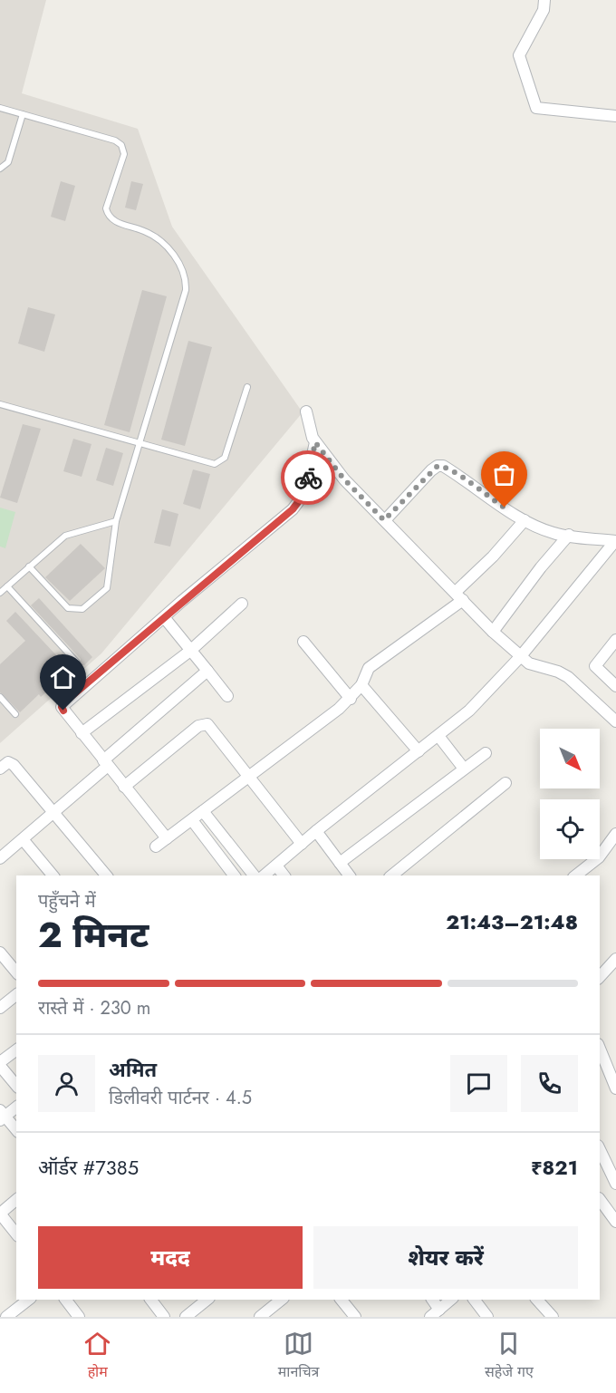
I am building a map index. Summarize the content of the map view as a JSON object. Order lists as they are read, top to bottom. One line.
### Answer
{"north":"bottom right","page":{"heading":["2 मिनट","पहुँचने में","21:43–21:48"],"panel":["अमित","डिलीवरी पार्टनर · 4.5","ऑर्डर #7385","₹821"],"bar":"रास्ते में · 230 m","buttons":["मदद","शेयर करें"],"tabs":["होम","मानचित्र","सहेजे गए"]}}
